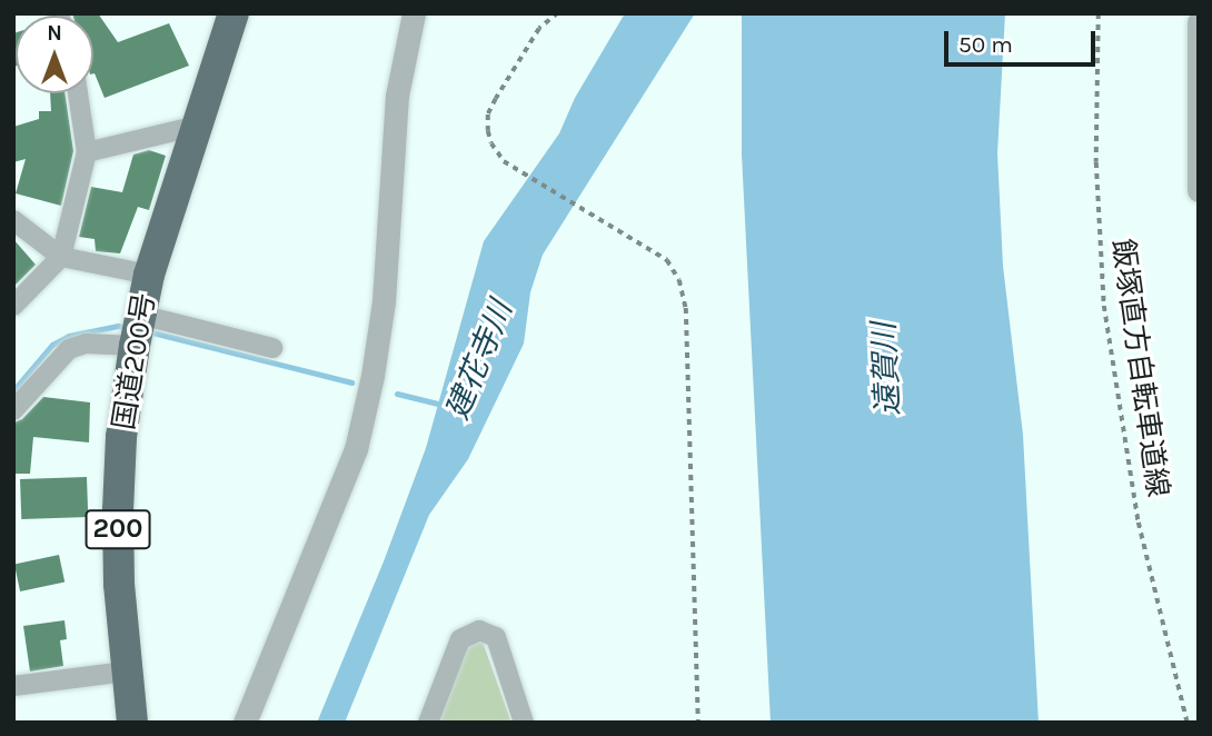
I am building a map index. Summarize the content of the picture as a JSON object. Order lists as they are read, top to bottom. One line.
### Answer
{"streets":{"highway":["国道200号","200"],"path":["飯塚直方自転車道線"]},"water":["建花寺川","遠賀川"],"scale_bar":"50 m","north":"top"}
